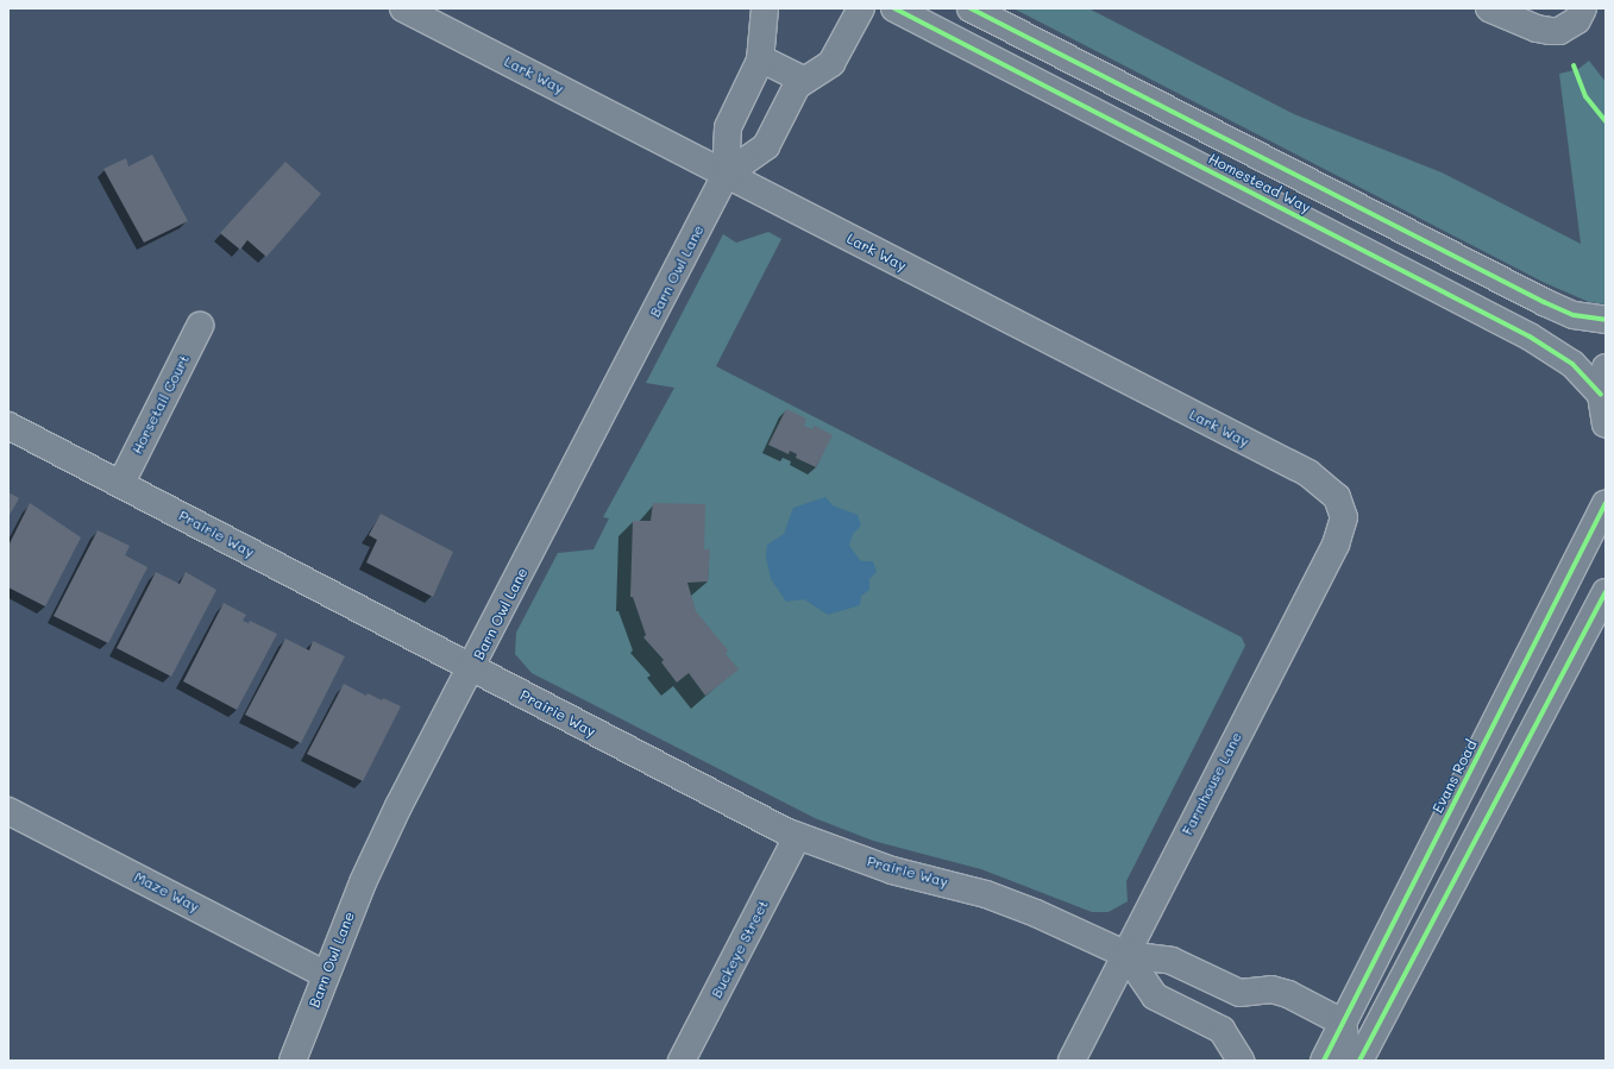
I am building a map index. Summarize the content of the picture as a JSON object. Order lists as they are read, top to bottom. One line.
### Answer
{"streets":{"street":["Lark Way","Homestead Way","Barn Owl Lane","Horsetail Court","Prairie Way","Evans Road","Farmhouse Lane","Maze Way","Buckeye Street"]},"crossings":[["Lark Way","Barn Owl Lane"],["Lark Way","Farmhouse Lane"],["Barn Owl Lane","Prairie Way"],["Barn Owl Lane","Maze Way"],["Horsetail Court","Prairie Way"],["Prairie Way","Farmhouse Lane"],["Prairie Way","Buckeye Street"]]}
